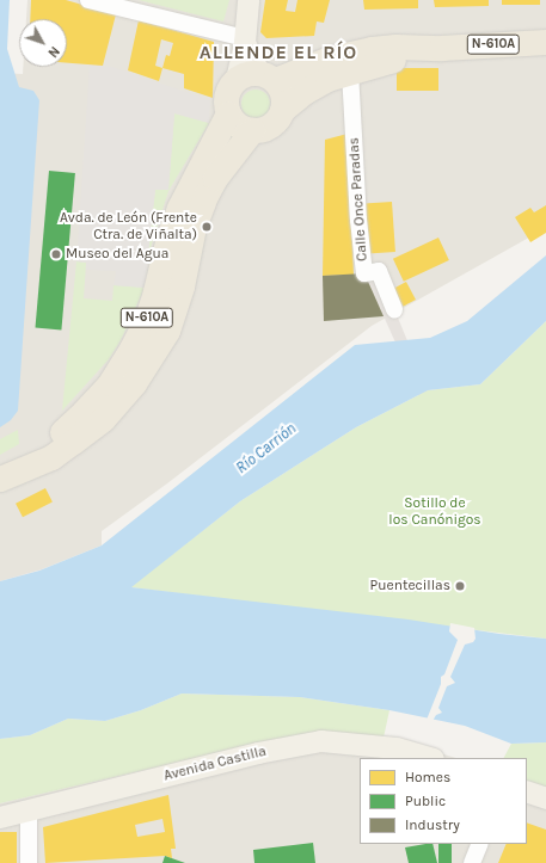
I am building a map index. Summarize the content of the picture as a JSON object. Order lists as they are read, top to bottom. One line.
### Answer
{"streets":{"highway":["N-610A"],"main road":["Avenida Castilla"],"street":["Calle Once Paradas"]},"crossings":[["N-610A","Calle Once Paradas"]],"districts":["ALLENDE EL RÍO"],"water":["Río Carrión"],"parks":["Sotillo de los Canónigos"],"places":["Avda. de León (Frente Ctra. de Viñalta)","Museo del Agua","Puentecillas"],"legend":["Homes","Public","Industry"],"north":"bottom right"}
